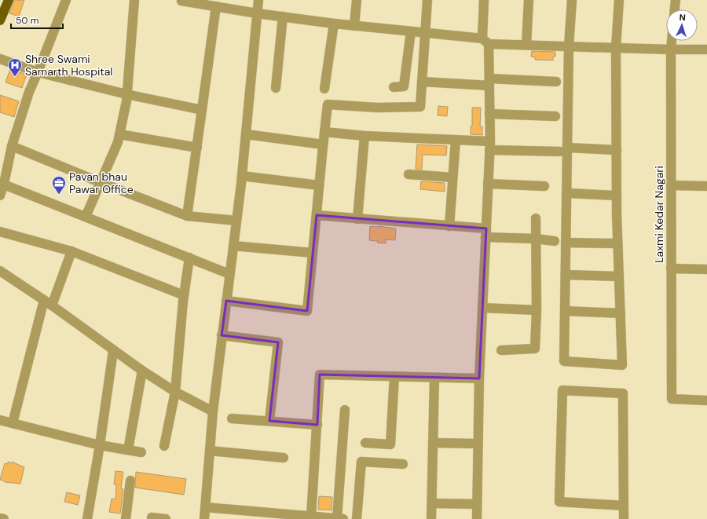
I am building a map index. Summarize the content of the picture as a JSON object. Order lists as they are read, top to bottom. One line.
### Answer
{"streets":{"street":["Laxmi Kedar Nagari"]},"places":{"hospital":["Shree Swami Samarth Hospital"],"office":["Pavan bhau Pawar Office"]},"scale_bar":"50 m","north":"top"}
